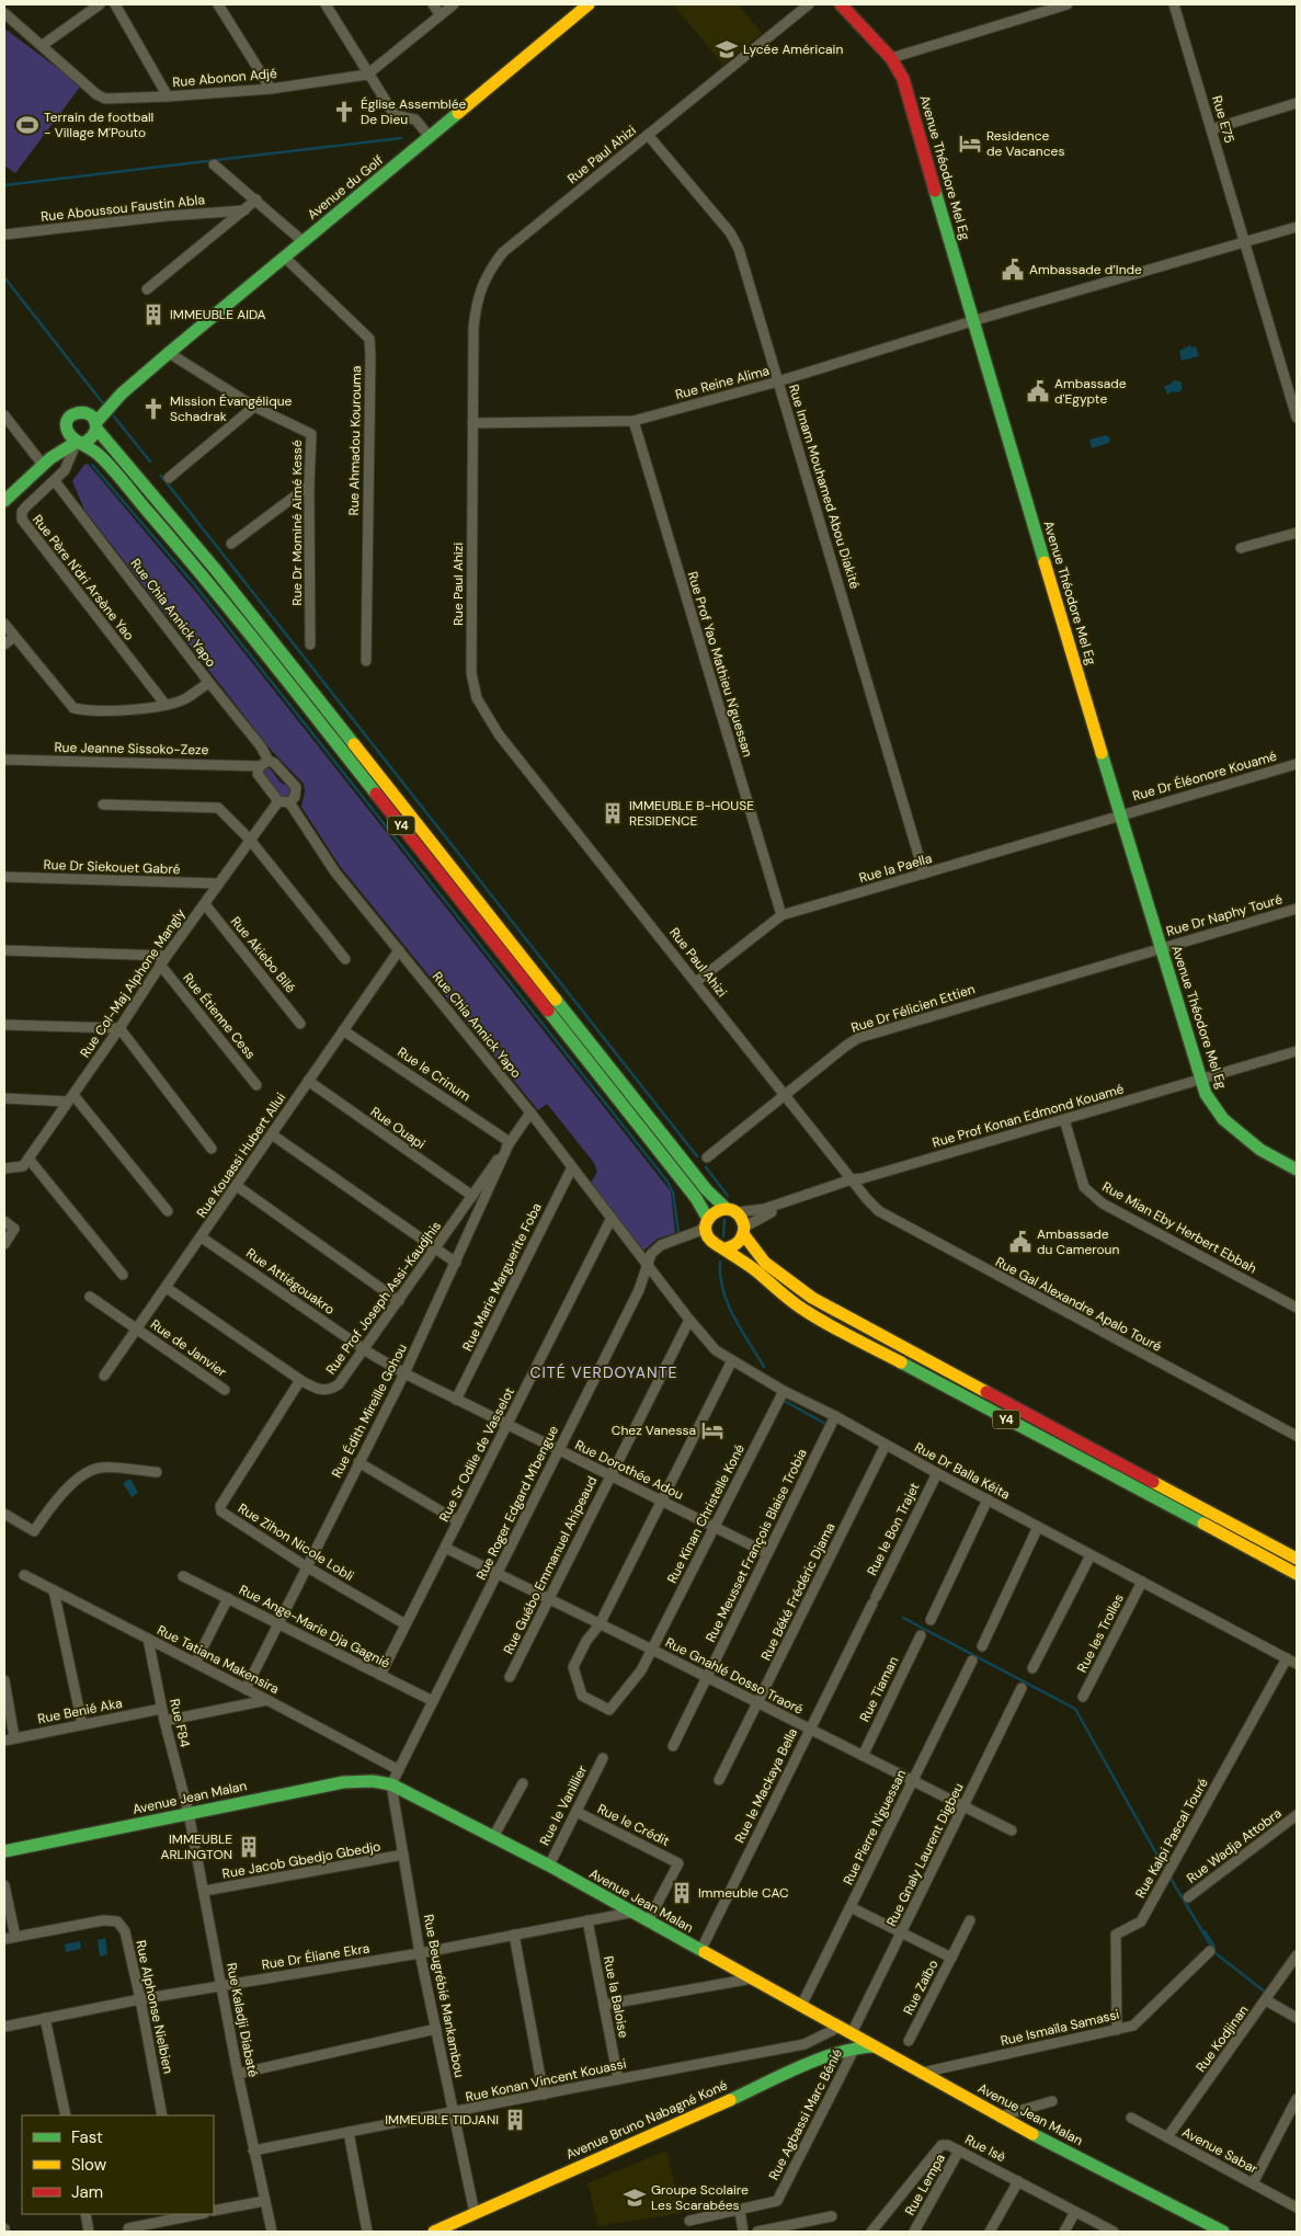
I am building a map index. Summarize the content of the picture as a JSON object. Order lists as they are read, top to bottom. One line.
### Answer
{"streets":{"main road":["Avenue Théodore Mel Eg","Avenue du Golf","Y4","Avenue Jean Malan","Avenue Bruno Nabagné Koné"],"street":["Rue Abonon Adjé","Rue E75","Rue Paul Ahizi","Rue Aboussou Faustin Abla","Rue Reine Alima","Rue Ahmadou Kourouma","Rue Imam Mouhamed Abou Diakité","Rue Dr Mominé Aimé Kessé","Rue Père N'dri Arsène Yao","Rue Chia Annick Yapo","Rue Prof Yao Mathieu N'guessan","Rue Jeanne Sissoko-Zeze","Rue Dr Éléonore Kouamé","Rue Dr Siekouet Gabré","Rue la Paella","Rue Dr Naphy Touré","Rue Akiebo Bilé","Rue Col-Maj Alphone Mangly","Rue Dr Félicien Ettien","Rue Étienne Cess","Rue le Crinum","Rue Prof Konan Edmond Kouamé","Rue Ouapi","Rue Kouassi Hubert Allui","Rue Mian Eby Herbert Ebbah","Rue Marie Marguerite Foba","Rue Attiégouakro","Rue Prof Joseph Assi-Kaudjhis","Rue Gal Alexandre Apalo Touré","Rue de Janvier","Rue Édith Mireille Gohou","Rue Sr Odile de Vasselot","Rue Dorothée Adou","Rue Dr Balla Kéita","Rue Roger Edgard M'bengue","Rue Kinan Christelle Koné","Rue le Bon Trajet","Rue Zihon Nicole Lobli","Rue Meusset François Blaise Trobia","Rue Guébo Emmanuel Ahipeaud","Rue Béké Frédéric Djama","Rue Ange-Marie Dja Gagnié","Rue les Trolles","Rue Tatiana Makensira","Rue Gnahlé Dosso Traoré","Rue Tiaman","Rue Benié Aka","Rue F84","Rue le Mackaya Bella","Rue le Vanillier","Rue le Crédit","Rue Pierre N'guessan","Rue Kalpi Pascal Touré","Rue Wadja Attobra","Rue Gnaly Laurent Digbeu","Rue Jacob Gbedjo Gbedjo","Rue Dr Éliane Ekra","Rue Zaïbo","Rue Beugrébié Mankambou","Rue la Baloise","Rue Alphonse Nielbien","Rue Kaladji Diabaté","Rue Ismaïla Samassi","Rue Kodjinan","Rue Konan Vincent Kouassi","Rue Agbassi Marc Bénié","Rue Isè","Avenue Sabar","Rue Lempa"]},"crossings":[["Rue E75","Rue Reine Alima"],["Rue Paul Ahizi","Rue Reine Alima"],["Rue Paul Ahizi","Rue Imam Mouhamed Abou Diakité"],["Rue Paul Ahizi","Rue la Paella"],["Rue Paul Ahizi","Rue Dr Félicien Ettien"],["Rue Paul Ahizi","Rue Prof Konan Edmond Kouamé"],["Rue Paul Ahizi","Rue Gal Alexandre Apalo Touré"],["Avenue Théodore Mel Eg","Rue Reine Alima"],["Avenue Théodore Mel Eg","Rue Dr Éléonore Kouamé"],["Avenue Théodore Mel Eg","Rue la Paella"],["Avenue Théodore Mel Eg","Rue Dr Naphy Touré"],["Avenue Théodore Mel Eg","Rue Dr Félicien Ettien"],["Avenue Théodore Mel Eg","Rue Prof Konan Edmond Kouamé"],["Avenue du Golf","Rue Ahmadou Kourouma"],["Avenue du Golf","Rue Dr Mominé Aimé Kessé"],["Avenue du Golf","Rue Père N'dri Arsène Yao"],["Avenue du Golf","Y4"],["Rue Reine Alima","Rue Imam Mouhamed Abou Diakité"],["Rue Reine Alima","Rue Prof Yao Mathieu N'guessan"],["Rue Imam Mouhamed Abou Diakité","Rue la Paella"],["Rue Père N'dri Arsène Yao","Rue Chia Annick Yapo"],["Rue Père N'dri Arsène Yao","Y4"],["Rue Chia Annick Yapo","Rue Jeanne Sissoko-Zeze"],["Rue Chia Annick Yapo","Rue Kouassi Hubert Allui"],["Rue Chia Annick Yapo","Rue Marie Marguerite Foba"],["Rue Chia Annick Yapo","Rue Prof Joseph Assi-Kaudjhis"],["Rue Chia Annick Yapo","Rue Sr Odile de Vasselot"],["Rue Chia Annick Yapo","Rue Dr Balla Kéita"],["Rue Chia Annick Yapo","Rue Roger Edgard M'bengue"],["Rue Prof Yao Mathieu N'guessan","Rue la Paella"],["Rue Dr Éléonore Kouamé","Rue la Paella"],["Y4","Rue Prof Konan Edmond Kouamé"],["Y4","Rue Roger Edgard M'bengue"],["Rue Dr Siekouet Gabré","Rue Col-Maj Alphone Mangly"],["Rue Dr Naphy Touré","Rue Dr Félicien Ettien"],["Rue Akiebo Bilé","Rue Col-Maj Alphone Mangly"],["Rue Col-Maj Alphone Mangly","Rue Étienne Cess"],["Rue le Crinum","Rue Kouassi Hubert Allui"],["Rue le Crinum","Rue Prof Joseph Assi-Kaudjhis"],["Rue le Crinum","Rue Édith Mireille Gohou"],["Rue Prof Konan Edmond Kouamé","Rue Mian Eby Herbert Ebbah"],["Rue Prof Konan Edmond Kouamé","Rue Gal Alexandre Apalo Touré"],["Rue Prof Konan Edmond Kouamé","Rue Roger Edgard M'bengue"],["Rue Ouapi","Rue Kouassi Hubert Allui"],["Rue Ouapi","Rue Prof Joseph Assi-Kaudjhis"],["Rue Kouassi Hubert Allui","Rue Attiégouakro"],["Rue Kouassi Hubert Allui","Rue Prof Joseph Assi-Kaudjhis"],["Rue Kouassi Hubert Allui","Rue de Janvier"],["Rue Marie Marguerite Foba","Rue Dorothée Adou"],["Rue Attiégouakro","Rue Prof Joseph Assi-Kaudjhis"],["Rue Attiégouakro","Rue Dorothée Adou"],["Rue Prof Joseph Assi-Kaudjhis","Rue Édith Mireille Gohou"],["Rue Prof Joseph Assi-Kaudjhis","Rue Dorothée Adou"],["Rue Prof Joseph Assi-Kaudjhis","Rue Zihon Nicole Lobli"],["Rue Édith Mireille Gohou","Rue Dorothée Adou"],["Rue Édith Mireille Gohou","Rue Zihon Nicole Lobli"],["Rue Édith Mireille Gohou","Rue Ange-Marie Dja Gagnié"],["Rue Édith Mireille Gohou","Rue Tatiana Makensira"],["Rue Sr Odile de Vasselot","Rue Dorothée Adou"],["Rue Sr Odile de Vasselot","Rue Zihon Nicole Lobli"],["Rue Sr Odile de Vasselot","Rue Ange-Marie Dja Gagnié"],["Rue Sr Odile de Vasselot","Rue Gnahlé Dosso Traoré"],["Rue Dorothée Adou","Rue Roger Edgard M'bengue"],["Rue Dorothée Adou","Rue Kinan Christelle Koné"],["Rue Dorothée Adou","Rue Meusset François Blaise Trobia"],["Rue Dorothée Adou","Rue Guébo Emmanuel Ahipeaud"],["Rue Dr Balla Kéita","Rue Roger Edgard M'bengue"],["Rue Dr Balla Kéita","Rue Kinan Christelle Koné"],["Rue Dr Balla Kéita","Rue le Bon Trajet"],["Rue Dr Balla Kéita","Rue Meusset François Blaise Trobia"],["Rue Dr Balla Kéita","Rue Guébo Emmanuel Ahipeaud"],["Rue Dr Balla Kéita","Rue Béké Frédéric Djama"],["Rue Dr Balla Kéita","Rue les Trolles"],["Rue Dr Balla Kéita","Rue Kalpi Pascal Touré"],["Rue Roger Edgard M'bengue","Rue Ange-Marie Dja Gagnié"],["Rue Roger Edgard M'bengue","Rue Tatiana Makensira"],["Rue Roger Edgard M'bengue","Rue Gnahlé Dosso Traoré"],["Rue Roger Edgard M'bengue","Avenue Jean Malan"],["Rue Roger Edgard M'bengue","Rue Beugrébié Mankambou"],["Rue Kinan Christelle Koné","Rue Gnahlé Dosso Traoré"],["Rue le Bon Trajet","Rue le Mackaya Bella"],["Rue Meusset François Blaise Trobia","Rue Gnahlé Dosso Traoré"],["Rue Guébo Emmanuel Ahipeaud","Rue Gnahlé Dosso Traoré"],["Rue Béké Frédéric Djama","Rue Gnahlé Dosso Traoré"],["Rue Tatiana Makensira","Rue F84"],["Rue Gnahlé Dosso Traoré","Rue Tiaman"],["Rue Gnahlé Dosso Traoré","Rue le Mackaya Bella"],["Rue Gnahlé Dosso Traoré","Rue Pierre N'guessan"],["Rue Gnahlé Dosso Traoré","Rue Gnaly Laurent Digbeu"],["Rue Benié Aka","Rue F84"],["Rue F84","Avenue Jean Malan"],["Rue F84","Rue Kaladji Diabaté"],["Rue le Mackaya Bella","Avenue Jean Malan"],["Avenue Jean Malan","Rue le Vanillier"],["Avenue Jean Malan","Rue le Crédit"],["Avenue Jean Malan","Rue Pierre N'guessan"],["Avenue Jean Malan","Rue Gnaly Laurent Digbeu"],["Avenue Jean Malan","Rue Dr Éliane Ekra"],["Avenue Jean Malan","Rue Beugrébié Mankambou"],["Avenue Jean Malan","Rue Kaladji Diabaté"],["Avenue Jean Malan","Rue Ismaïla Samassi"],["Avenue Jean Malan","Rue Konan Vincent Kouassi"],["Avenue Jean Malan","Avenue Bruno Nabagné Koné"],["Rue le Vanillier","Rue le Crédit"],["Rue Pierre N'guessan","Rue Zaïbo"],["Rue Kalpi Pascal Touré","Rue Ismaïla Samassi"],["Rue Gnaly Laurent Digbeu","Rue Zaïbo"],["Rue Gnaly Laurent Digbeu","Rue Konan Vincent Kouassi"],["Rue Jacob Gbedjo Gbedjo","Rue Beugrébié Mankambou"],["Rue Jacob Gbedjo Gbedjo","Rue Kaladji Diabaté"],["Rue Dr Éliane Ekra","Rue Beugrébié Mankambou"],["Rue Dr Éliane Ekra","Rue la Baloise"],["Rue Dr Éliane Ekra","Rue Alphonse Nielbien"],["Rue Dr Éliane Ekra","Rue Kaladji Diabaté"],["Rue Beugrébié Mankambou","Rue Konan Vincent Kouassi"],["Rue Beugrébié Mankambou","Avenue Bruno Nabagné Koné"],["Rue la Baloise","Rue Konan Vincent Kouassi"],["Rue Kaladji Diabaté","Rue Konan Vincent Kouassi"],["Rue Kodjinan","Avenue Sabar"],["Rue Agbassi Marc Bénié","Avenue Bruno Nabagné Koné"],["Rue Isè","Rue Lempa"]],"districts":["CITÉ VERDOYANTE"],"places":{"school or university":["Lycée Américain","Groupe Scolaire Les Scarabées"],"church":["Église Assemblée De Dieu","Mission Évangélique Schadrak"],"sports":["Terrain de football - Village M'Pouto"],"hotel":["Residence de Vacances","Chez Vanessa"],"public building":["Ambassade d’Inde","Ambassade d'Egypte","Ambassade du Cameroun"],"building":["IMMEUBLE AIDA","IMMEUBLE B-HOUSE RESIDENCE","IMMEUBLE ARLINGTON","Immeuble CAC","IMMEUBLE TIDJANI"]},"legend":["Fast","Slow","Jam"]}
